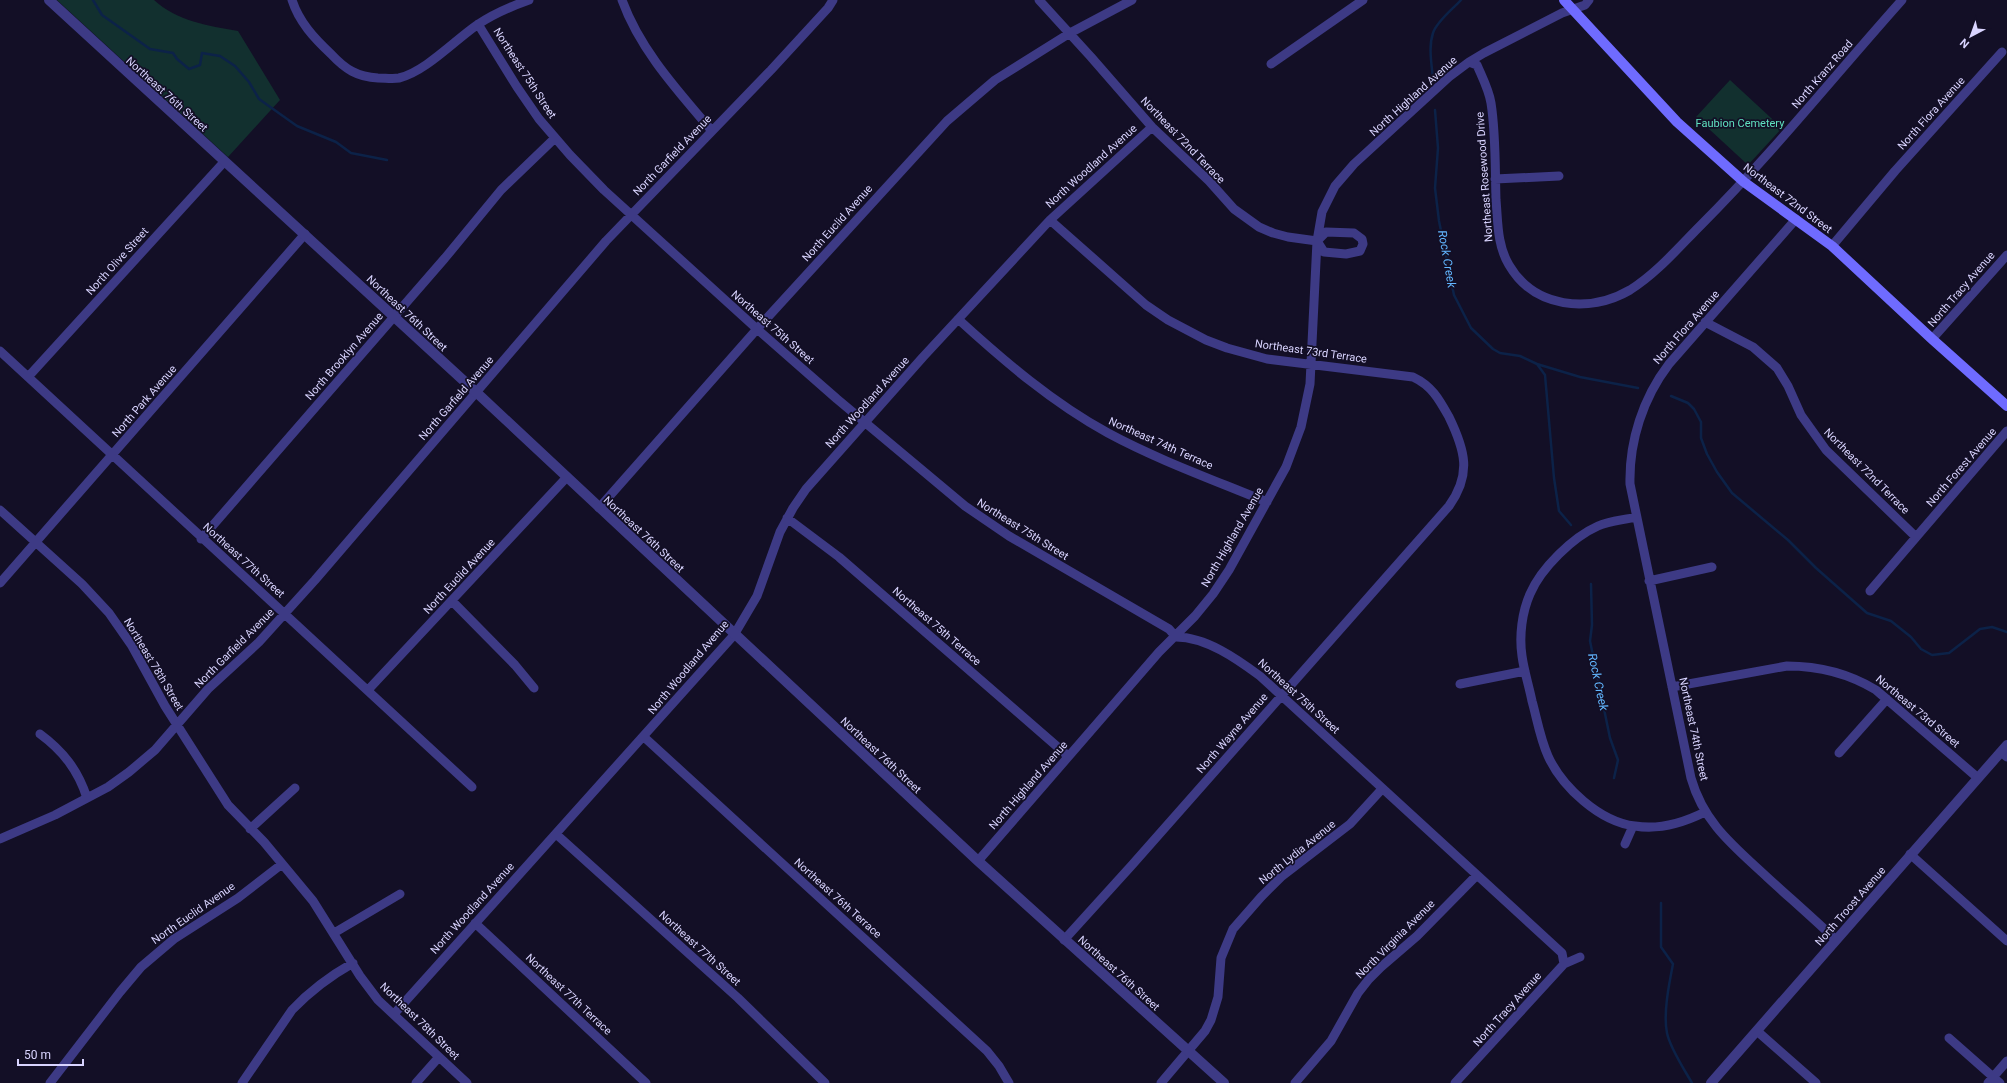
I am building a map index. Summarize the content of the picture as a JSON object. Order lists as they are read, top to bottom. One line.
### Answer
{"streets":{"main road":["Northeast 72nd Street"],"street":["Northeast 75th Street","North Kranz Road","Northeast 76th Street","North Highland Avenue","North Flora Avenue","Northeast 72nd Terrace","North Garfield Avenue","North Woodland Avenue","Northeast Rosewood Drive","North Euclid Avenue","North Olive Street","North Tracy Avenue","Northeast 73rd Terrace","North Brooklyn Avenue","North Park Avenue","Northeast 74th Terrace","North Forest Avenue","Northeast 77th Street","Northeast 75th Terrace","Northeast 78th Street","Northeast 73rd Street","Northeast 74th Street","North Wayne Avenue","North Lydia Avenue","Northeast 76th Terrace","North Troost Avenue","North Virginia Avenue","Northeast 77th Terrace"]},"crossings":[["Northeast 75th Street","North Highland Avenue"],["Northeast 75th Street","North Garfield Avenue"],["Northeast 75th Street","North Woodland Avenue"],["Northeast 75th Street","North Euclid Avenue"],["Northeast 75th Street","North Tracy Avenue"],["Northeast 75th Street","North Brooklyn Avenue"],["Northeast 75th Street","North Wayne Avenue"],["Northeast 75th Street","North Lydia Avenue"],["Northeast 75th Street","North Virginia Avenue"],["North Kranz Road","Northeast Rosewood Drive"],["North Kranz Road","Northeast 72nd Street"],["Northeast 76th Street","North Highland Avenue"],["Northeast 76th Street","North Garfield Avenue"],["Northeast 76th Street","North Woodland Avenue"],["Northeast 76th Street","North Euclid Avenue"],["Northeast 76th Street","North Olive Street"],["Northeast 76th Street","North Brooklyn Avenue"],["Northeast 76th Street","North Park Avenue"],["Northeast 76th Street","North Wayne Avenue"],["Northeast 76th Street","North Lydia Avenue"],["North Highland Avenue","Northeast 72nd Terrace"],["North Highland Avenue","Northeast Rosewood Drive"],["North Highland Avenue","Northeast 72nd Street"],["North Highland Avenue","Northeast 73rd Terrace"],["North Highland Avenue","Northeast 74th Terrace"],["North Highland Avenue","Northeast 75th Terrace"],["North Flora Avenue","Northeast 72nd Terrace"],["North Flora Avenue","Northeast 72nd Street"],["North Flora Avenue","Northeast 74th Street"],["Northeast 72nd Terrace","North Woodland Avenue"],["Northeast 72nd Terrace","North Euclid Avenue"],["Northeast 72nd Terrace","North Forest Avenue"],["North Garfield Avenue","Northeast 77th Street"],["North Garfield Avenue","Northeast 78th Street"],["North Woodland Avenue","Northeast 73rd Terrace"],["North Woodland Avenue","Northeast 74th Terrace"],["North Woodland Avenue","Northeast 77th Street"],["North Woodland Avenue","Northeast 75th Terrace"],["North Woodland Avenue","Northeast 78th Street"],["North Woodland Avenue","Northeast 76th Terrace"],["North Woodland Avenue","Northeast 77th Terrace"],["Northeast Rosewood Drive","Northeast 72nd Street"],["Northeast 72nd Street","North Tracy Avenue"],["North Euclid Avenue","Northeast 77th Street"],["North Euclid Avenue","Northeast 78th Street"],["North Olive Street","Northeast 77th Street"],["Northeast 73rd Terrace","North Wayne Avenue"],["North Brooklyn Avenue","Northeast 77th Street"],["North Park Avenue","Northeast 77th Street"],["North Park Avenue","Northeast 78th Street"],["Northeast 73rd Street","Northeast 74th Street"],["Northeast 73rd Street","North Troost Avenue"],["Northeast 74th Street","North Troost Avenue"]],"water":["Rock Creek"],"parks":["Faubion Cemetery"],"scale_bar":"50 m","north":"bottom left"}
